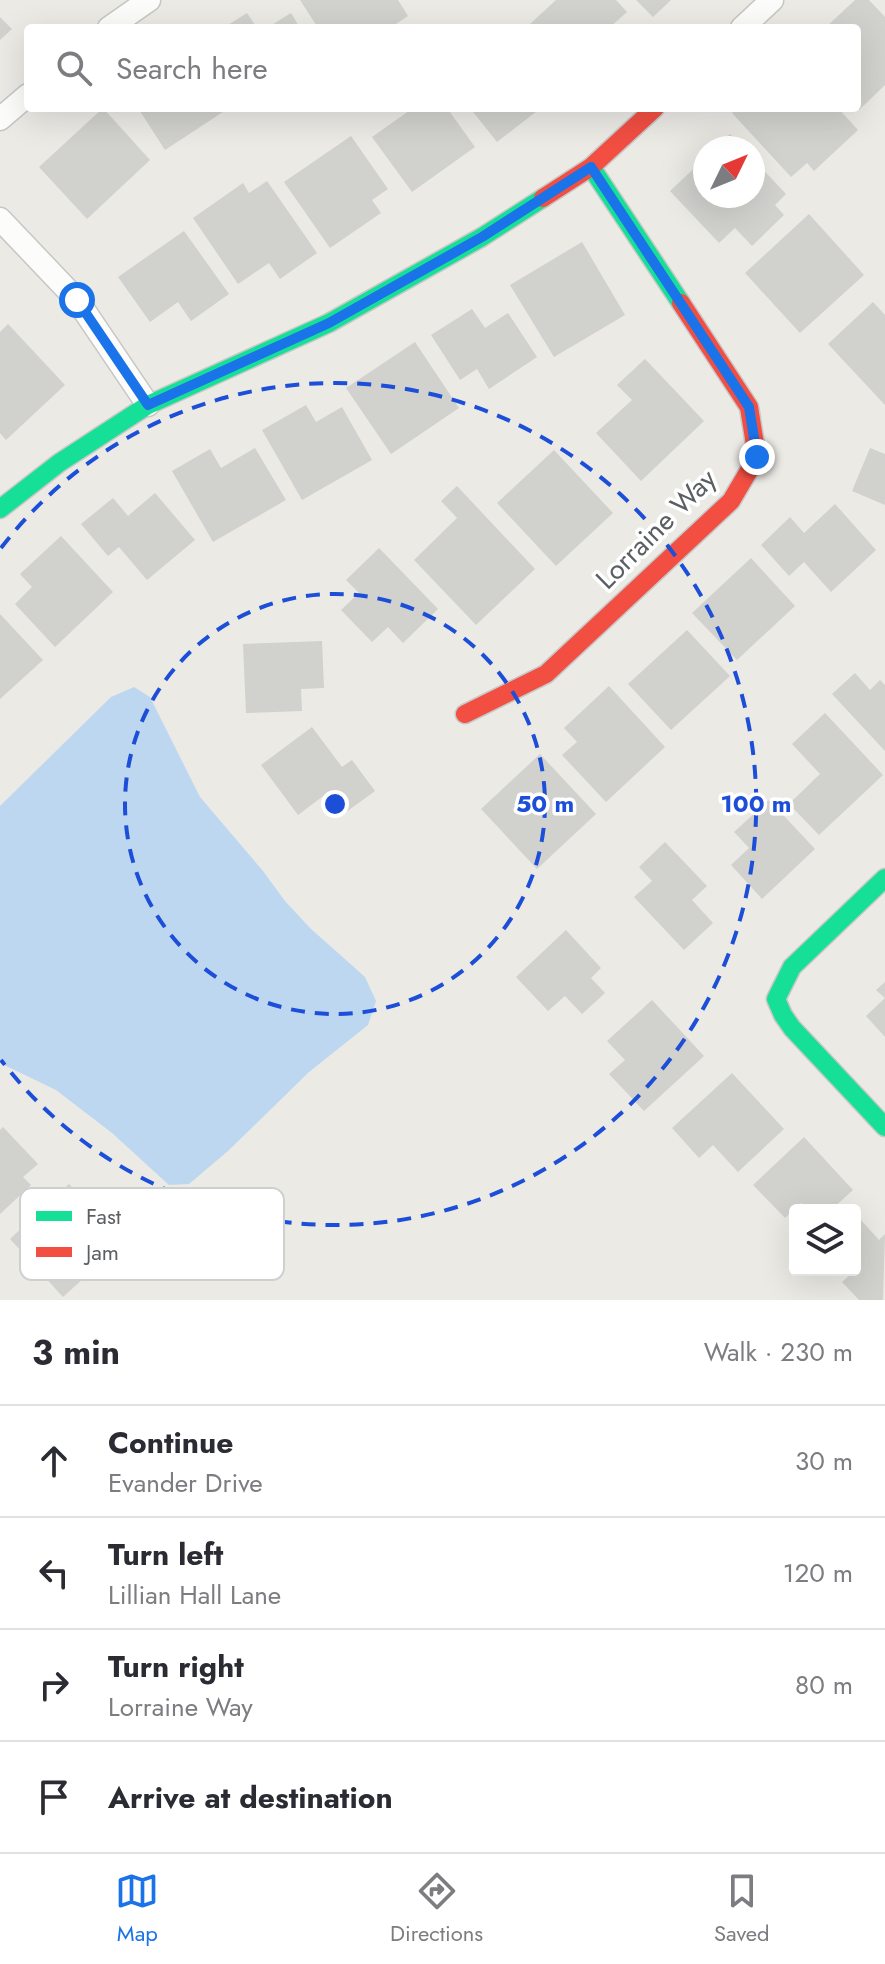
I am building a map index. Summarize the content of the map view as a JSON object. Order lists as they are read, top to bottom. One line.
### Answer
{"streets":{"street":["Lorraine Way"]},"legend":["Fast","Jam"],"north":"top right","page":{"search":"Search here","heading":["3 min","Walk · 230 m"],"list":[["Continue","Evander Drive","30 m"],["Turn left","Lillian Hall Lane","120 m"],["Turn right","Lorraine Way","80 m"],"Arrive at destination"],"nav":["Map","Directions","Saved"]},"rings":["50 m","100 m"]}
